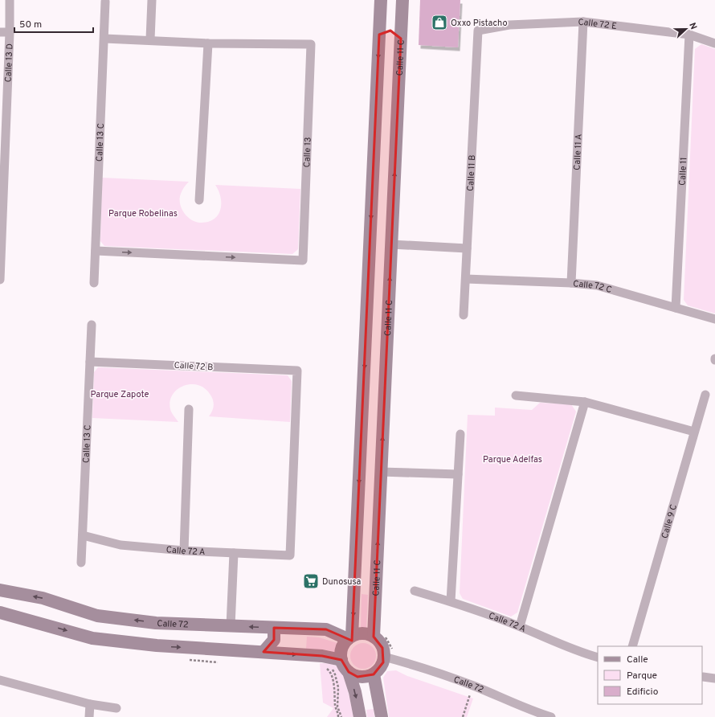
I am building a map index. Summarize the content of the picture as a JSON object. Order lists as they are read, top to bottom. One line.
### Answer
{"streets":{"main road":["Calle 11 C","Calle 72"],"street":["Calle 72 E","Calle 13 D","Calle 13 C","Calle 13","Calle 11 A","Calle 11","Calle 11 B","Calle 72 C","Calle 72 B","Calle 9 C","Calle 72 A"]},"crossings":[["Calle 72 E","Calle 11 A"],["Calle 72 E","Calle 11"],["Calle 72 E","Calle 11 B"],["Calle 11 C","Calle 72"],["Calle 13 C","Calle 13"],["Calle 13 C","Calle 72 B"],["Calle 13 C","Calle 72 A"],["Calle 11 A","Calle 72 C"],["Calle 11","Calle 72 C"],["Calle 11 B","Calle 72 C"],["Calle 72 B","Calle 72 A"]],"parks":["Parque Robelinas","Parque Zapote","Parque Adelfas"],"places":{"shop":["Oxxo Pistacho"],"supermarket":["Dunosusa"]},"legend":["Calle","Parque","Edificio"],"scale_bar":"50 m","north":"right"}
